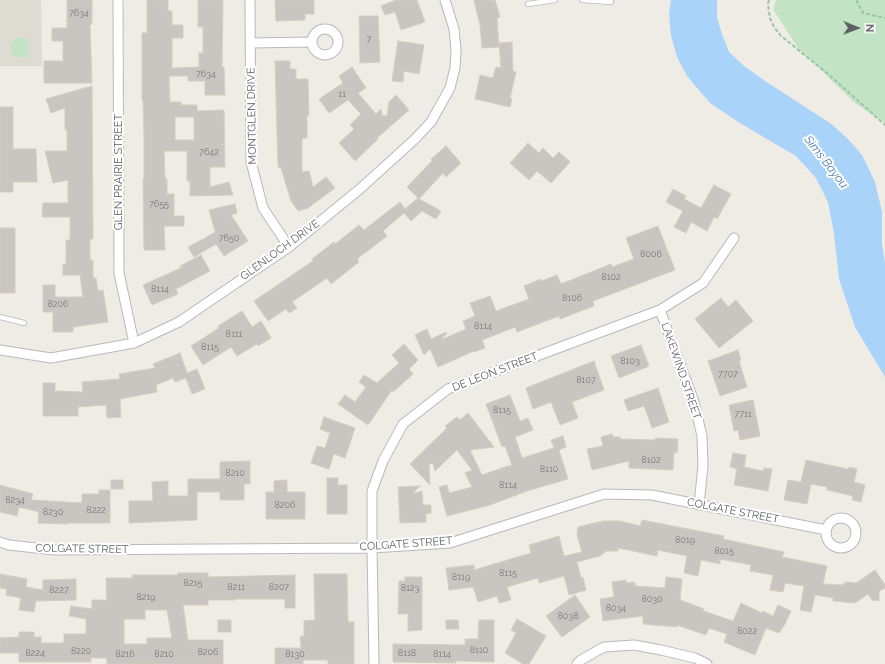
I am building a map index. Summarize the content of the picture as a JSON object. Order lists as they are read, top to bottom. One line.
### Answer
{"streets":{"street":["MONTGLEN DRIVE","GLEN PRAIRIE STREET","GLENLOCH DRIVE","LAKEWIND STREET","DE LEON STREET","COLGATE STREET"]},"crossings":[["MONTGLEN DRIVE","GLENLOCH DRIVE"],["GLEN PRAIRIE STREET","GLENLOCH DRIVE"],["LAKEWIND STREET","DE LEON STREET"],["LAKEWIND STREET","COLGATE STREET"],["DE LEON STREET","COLGATE STREET"]],"water":["Sims Bayou"],"house_numbers":["7634","7","7634","11","7642","7655","7650","8006","8102","8114","8106","8206","8114","8111","8115","8103","7707","8107","8115","7711","8102","8110","8210","8114","8234","8206","8222","8230","8019","8015","8115","8119","8215","8211","8207","8123","8227","8219","8030","8034","8038","8022","8110","8220","8206","8224","8118","8216","8210","8130","8114"],"north":"right"}
